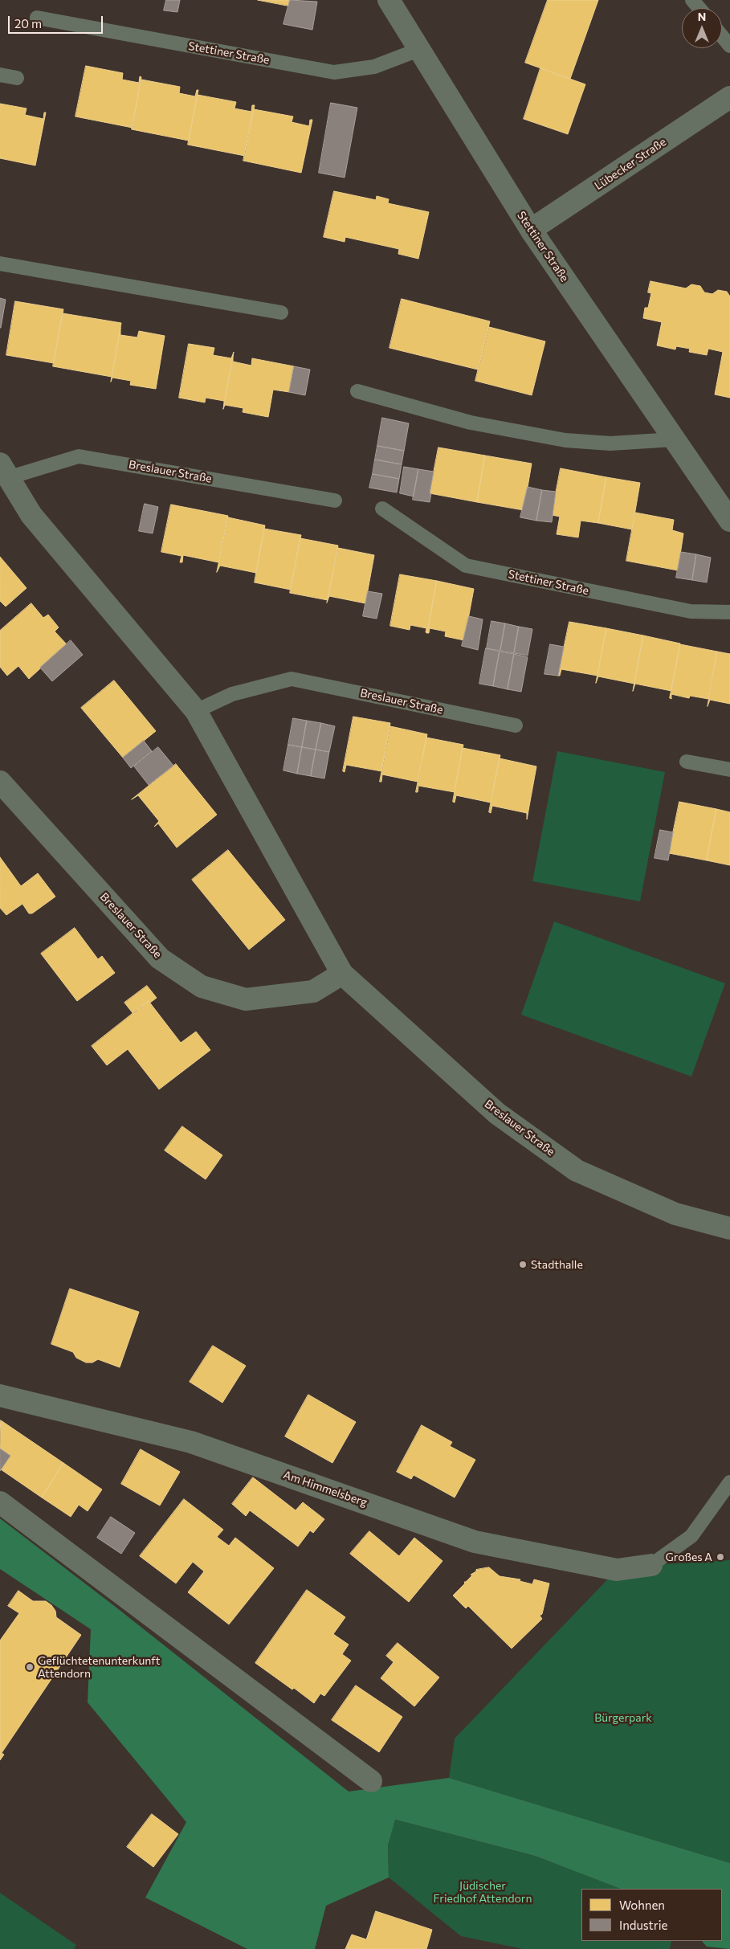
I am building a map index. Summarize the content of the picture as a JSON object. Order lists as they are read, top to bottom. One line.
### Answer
{"streets":{"street":["Stettiner Straße","Lübecker Straße","Breslauer Straße","Am Himmelsberg"]},"crossings":[["Stettiner Straße","Lübecker Straße"]],"parks":["Bürgerpark","Jüdischer Friedhof Attendorn"],"places":["Stadthalle","Großes A","Geflüchtetenunterkunft Attendorn"],"legend":["Wohnen","Industrie"],"scale_bar":"20 m","north":"top"}
